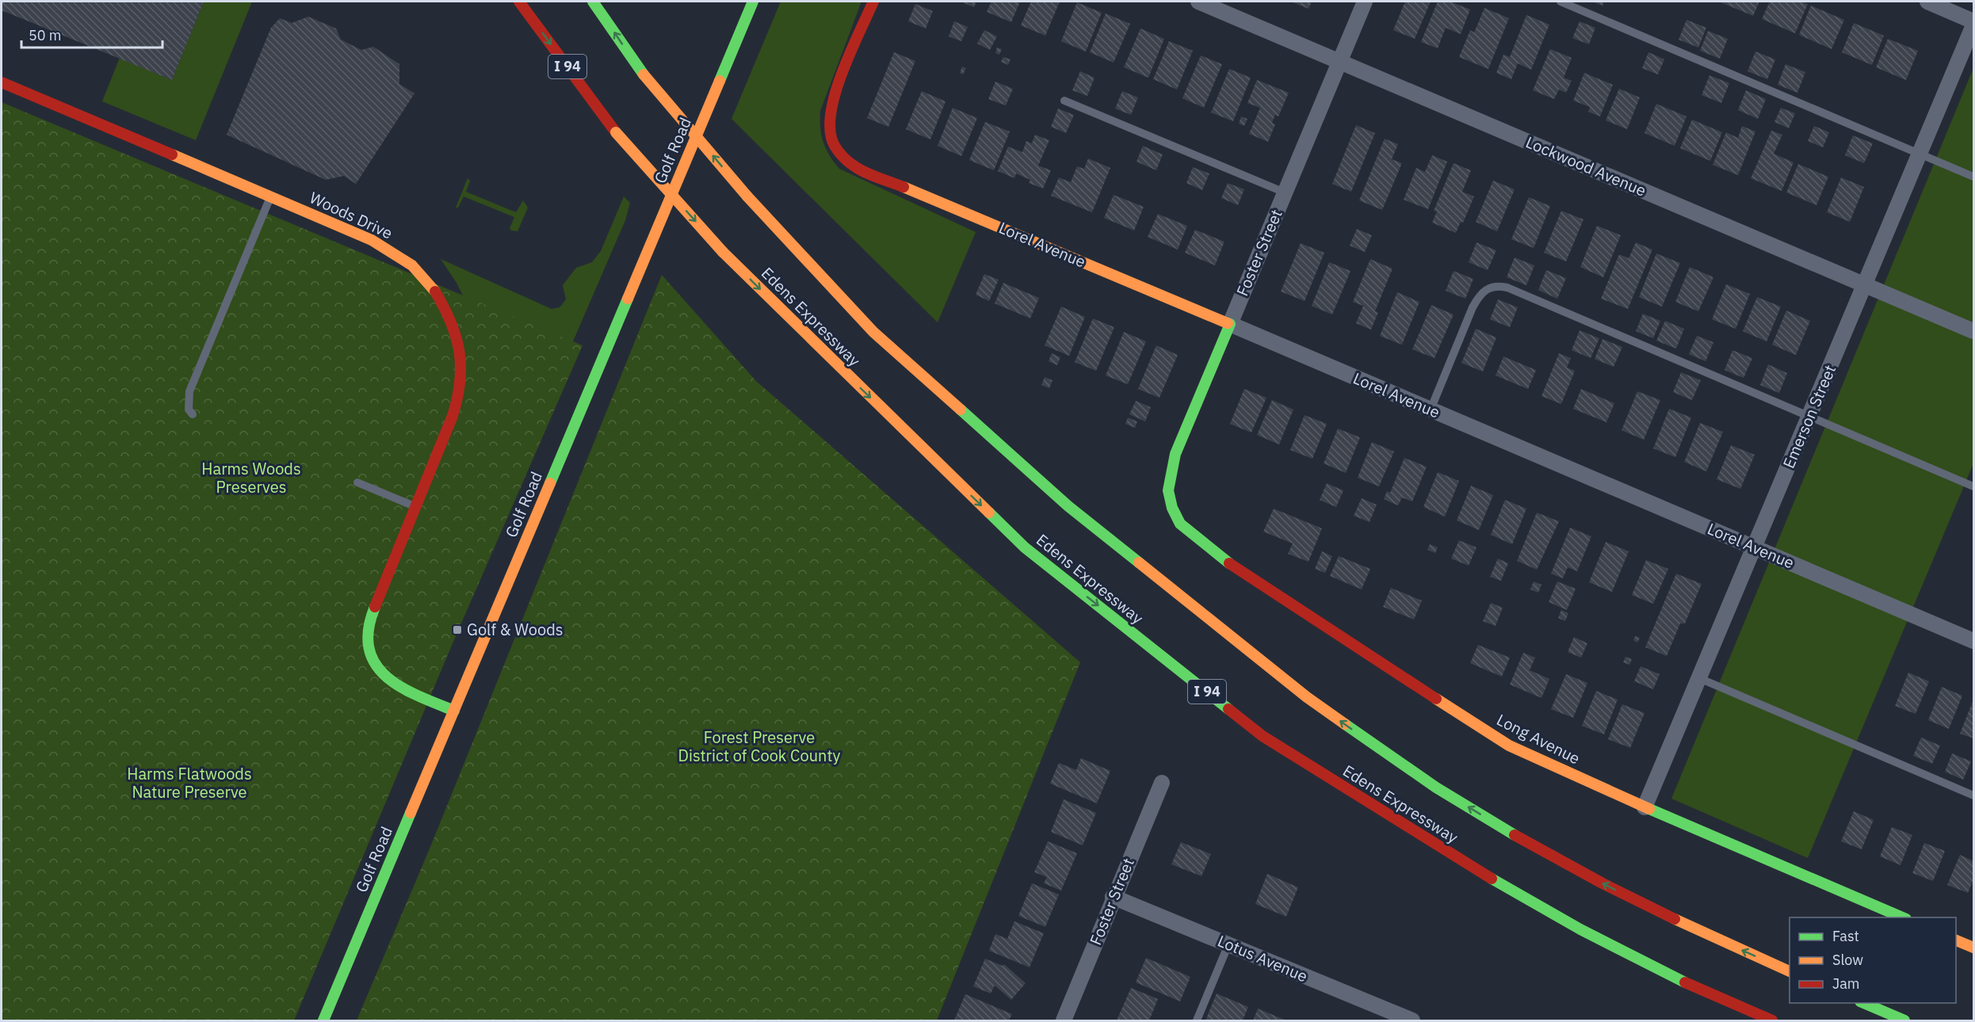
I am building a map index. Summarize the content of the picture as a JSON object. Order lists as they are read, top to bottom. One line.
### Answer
{"streets":{"main road":["I 94","Golf Road","Woods Drive","Lorel Avenue","Foster Street","Edens Expressway","Long Avenue"],"street":["Lockwood Avenue","Emerson Street","Lotus Avenue"]},"crossings":[["Golf Road","Woods Drive"],["Lockwood Avenue","Foster Street"],["Lockwood Avenue","Emerson Street"],["Lorel Avenue","Foster Street"],["Lorel Avenue","Emerson Street"],["Foster Street","Long Avenue"],["Foster Street","Lotus Avenue"],["Emerson Street","Long Avenue"]],"parks":["Harms Woods Preserves","Forest Preserve District of Cook County","Harms Flatwoods Nature Preserve"],"places":{"transit":["Golf & Woods"]},"legend":["Fast","Slow","Jam"],"scale_bar":"50 m"}
